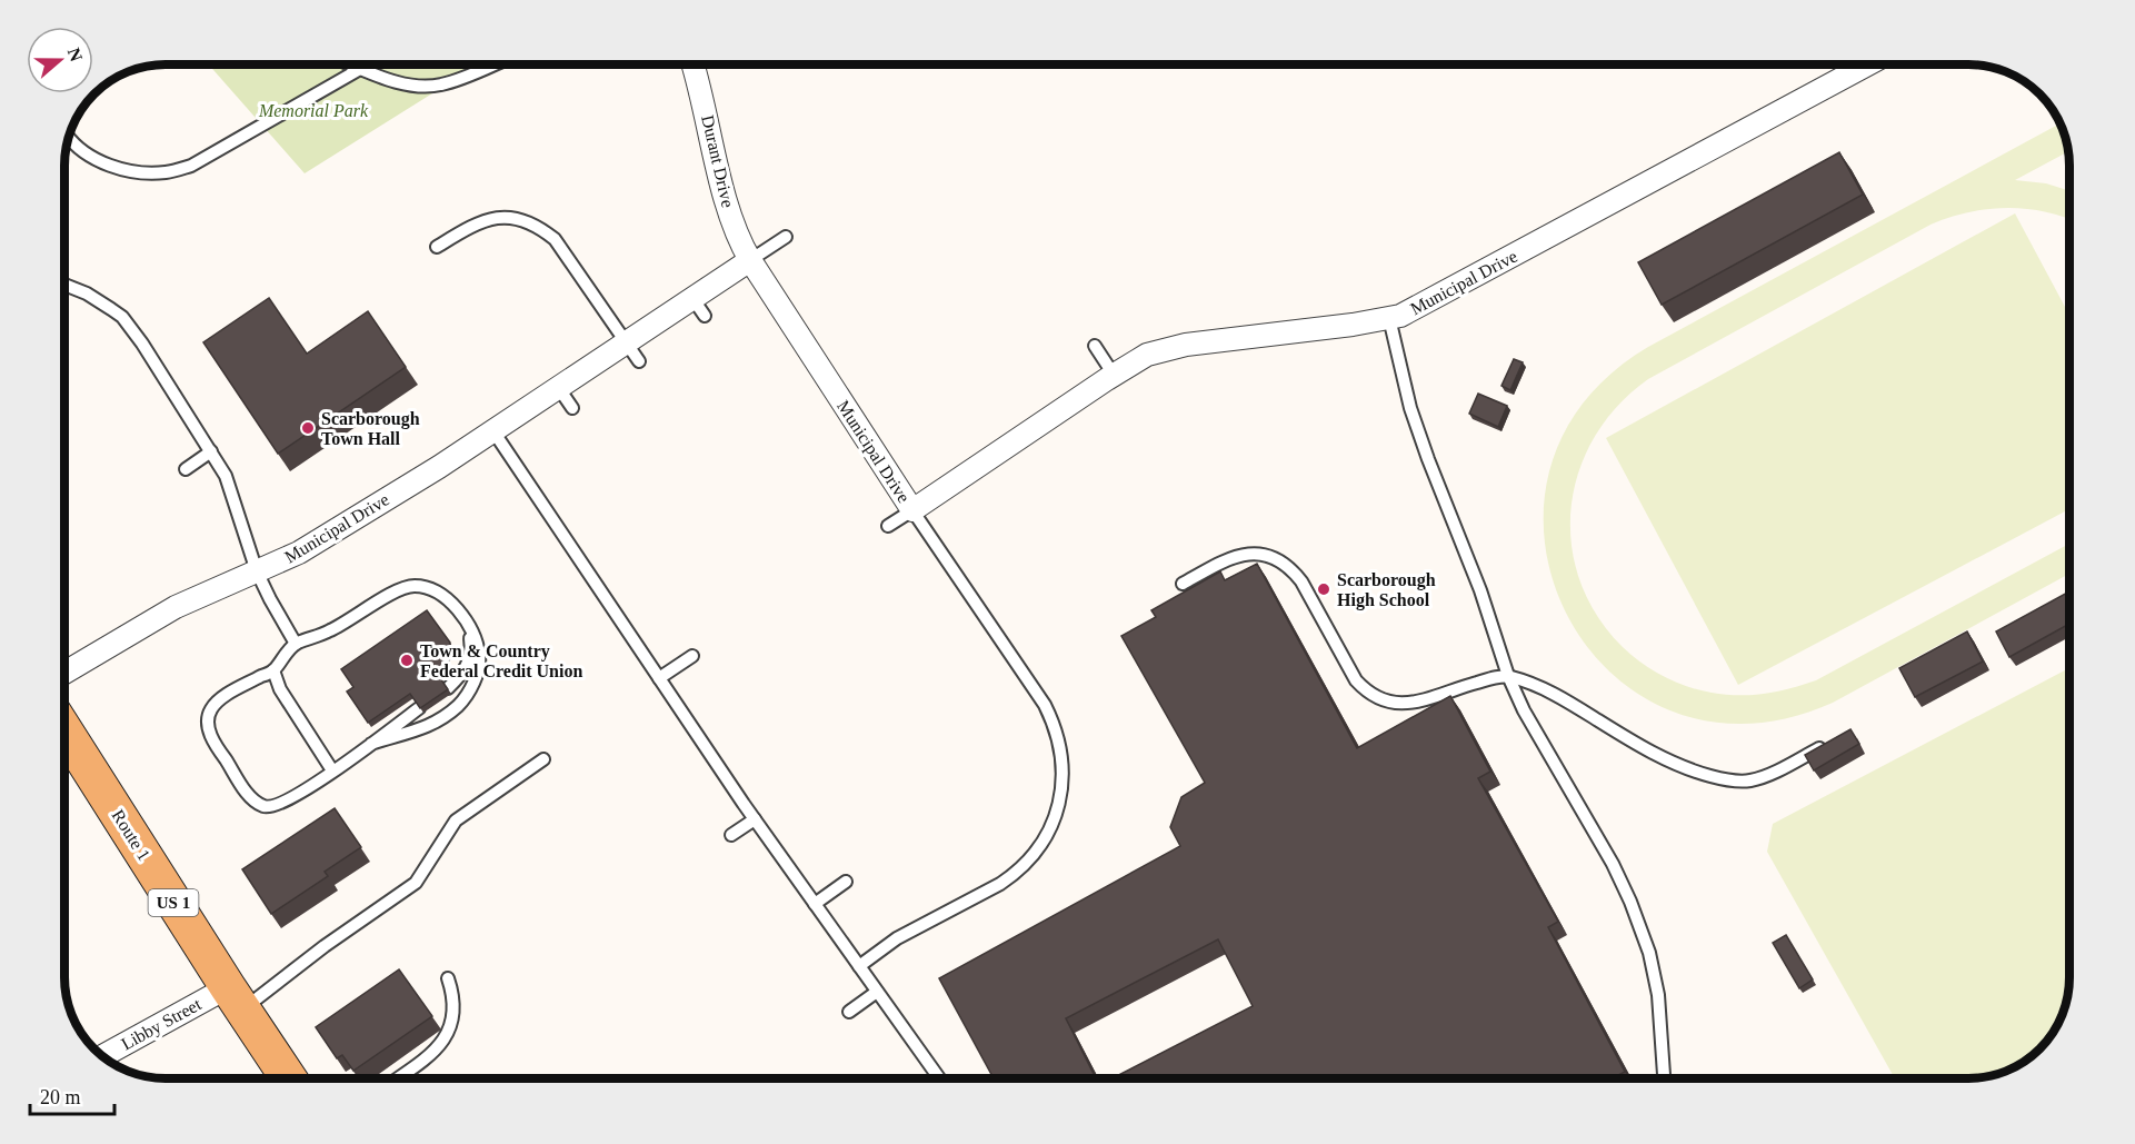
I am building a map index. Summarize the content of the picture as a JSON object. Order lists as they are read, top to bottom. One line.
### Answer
{"streets":{"main road":["Route 1","US 1"],"street":["Durant Drive","Municipal Drive","Libby Street"]},"crossings":[["Durant Drive","Municipal Drive"],["Route 1","Libby Street"]],"parks":["Memorial Park"],"places":["Scarborough Town Hall","Scarborough High School","Town & Country Federal Credit Union"],"scale_bar":"20 m","north":"right"}
